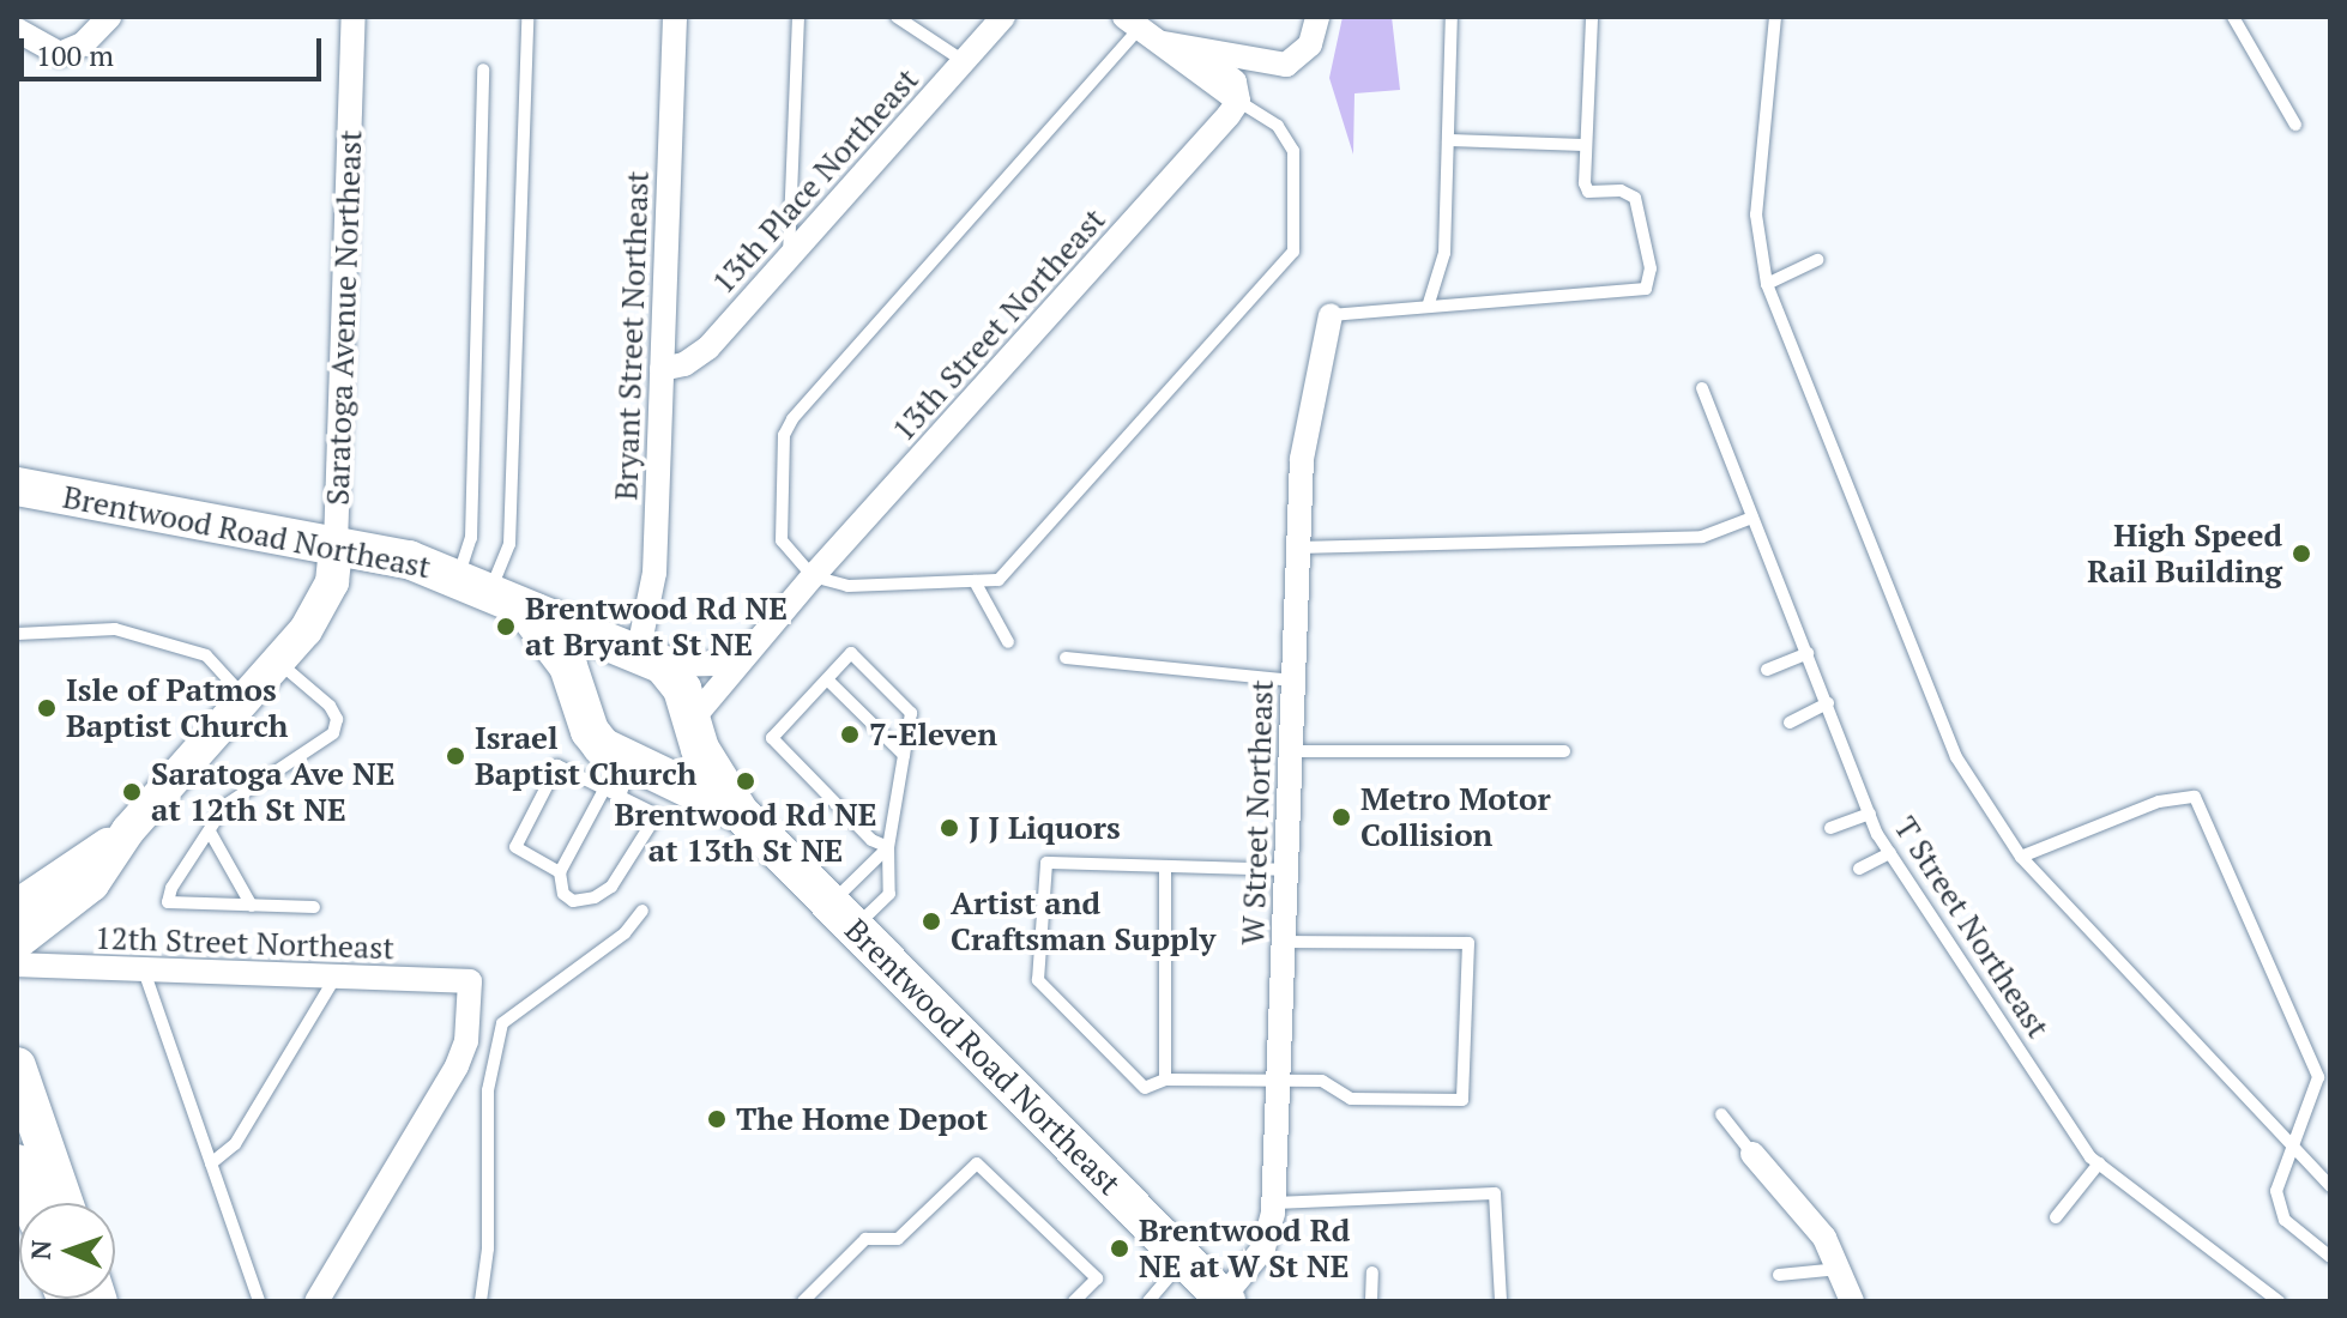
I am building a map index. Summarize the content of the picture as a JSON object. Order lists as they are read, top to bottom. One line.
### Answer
{"streets":{"main road":["Saratoga Avenue Northeast","Brentwood Road Northeast"],"street":["13th Place Northeast","13th Street Northeast","Bryant Street Northeast","W Street Northeast","12th Street Northeast"],"lane":["T Street Northeast"]},"crossings":[["13th Place Northeast","Bryant Street Northeast"],["Saratoga Avenue Northeast","Brentwood Road Northeast"],["13th Street Northeast","Bryant Street Northeast"],["13th Street Northeast","Brentwood Road Northeast"],["Bryant Street Northeast","Brentwood Road Northeast"],["Brentwood Road Northeast","W Street Northeast"]],"places":["High Speed Rail Building","Brentwood Rd NE at Bryant St NE","Isle of Patmos Baptist Church","7-Eleven","Israel Baptist Church","Brentwood Rd NE at 13th St NE","Saratoga Ave NE at 12th St NE","Metro Motor Collision","J J Liquors","Artist and Craftsman Supply","The Home Depot","Brentwood Rd NE at W St NE"],"scale_bar":"100 m","north":"left"}
